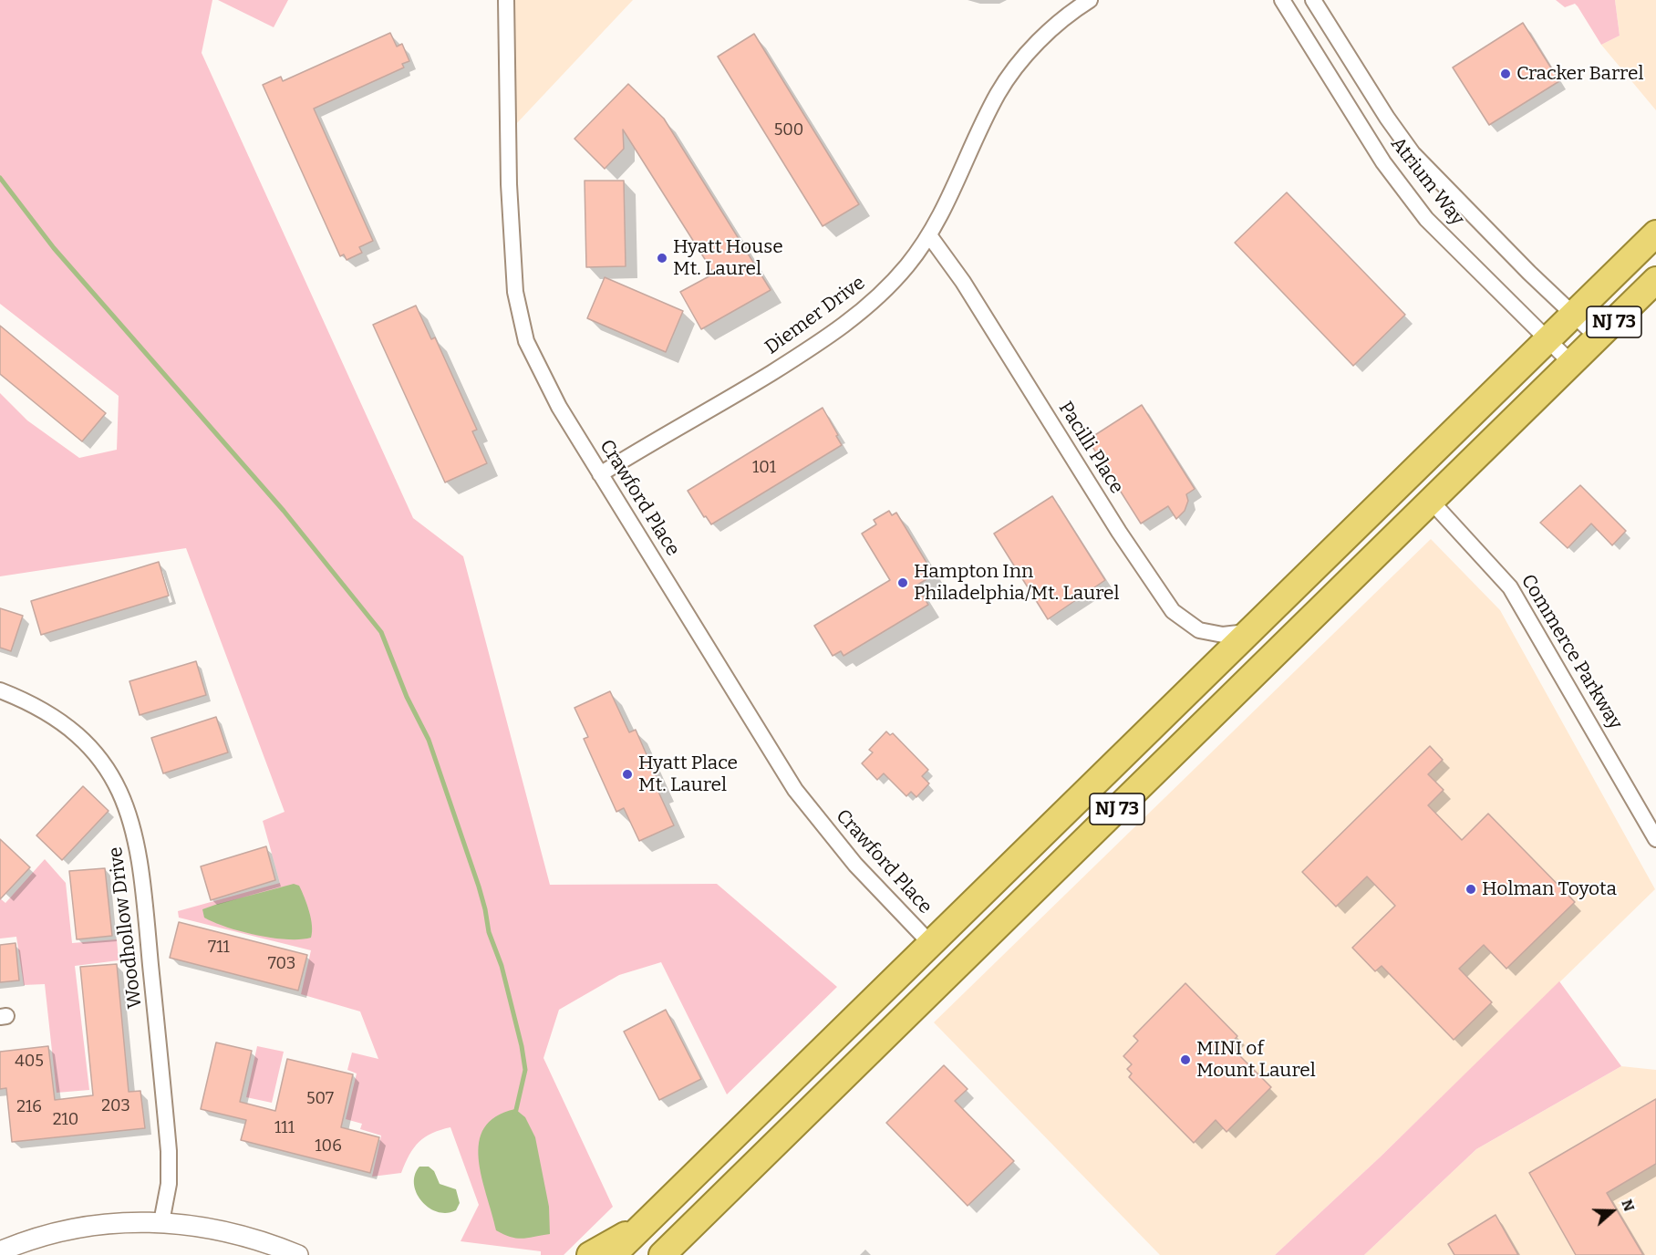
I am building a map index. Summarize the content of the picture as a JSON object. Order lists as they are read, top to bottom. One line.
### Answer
{"streets":{"highway":["NJ 73"],"street":["Atrium Way","Diemer Drive","Pacilli Place","Crawford Place","Commerce Parkway","Woodhollow Drive"]},"crossings":[["Atrium Way","NJ 73"],["Diemer Drive","Pacilli Place"],["Diemer Drive","Crawford Place"],["NJ 73","Pacilli Place"],["NJ 73","Crawford Place"],["NJ 73","Commerce Parkway"]],"places":["Cracker Barrel","Hyatt House Mt. Laurel","Hampton Inn Philadelphia/Mt. Laurel","Hyatt Place Mt. Laurel","Holman Toyota","MINI of Mount Laurel"],"house_numbers":["500","101","711","703","405","507","203","216","210","111","106"],"north":"right"}
